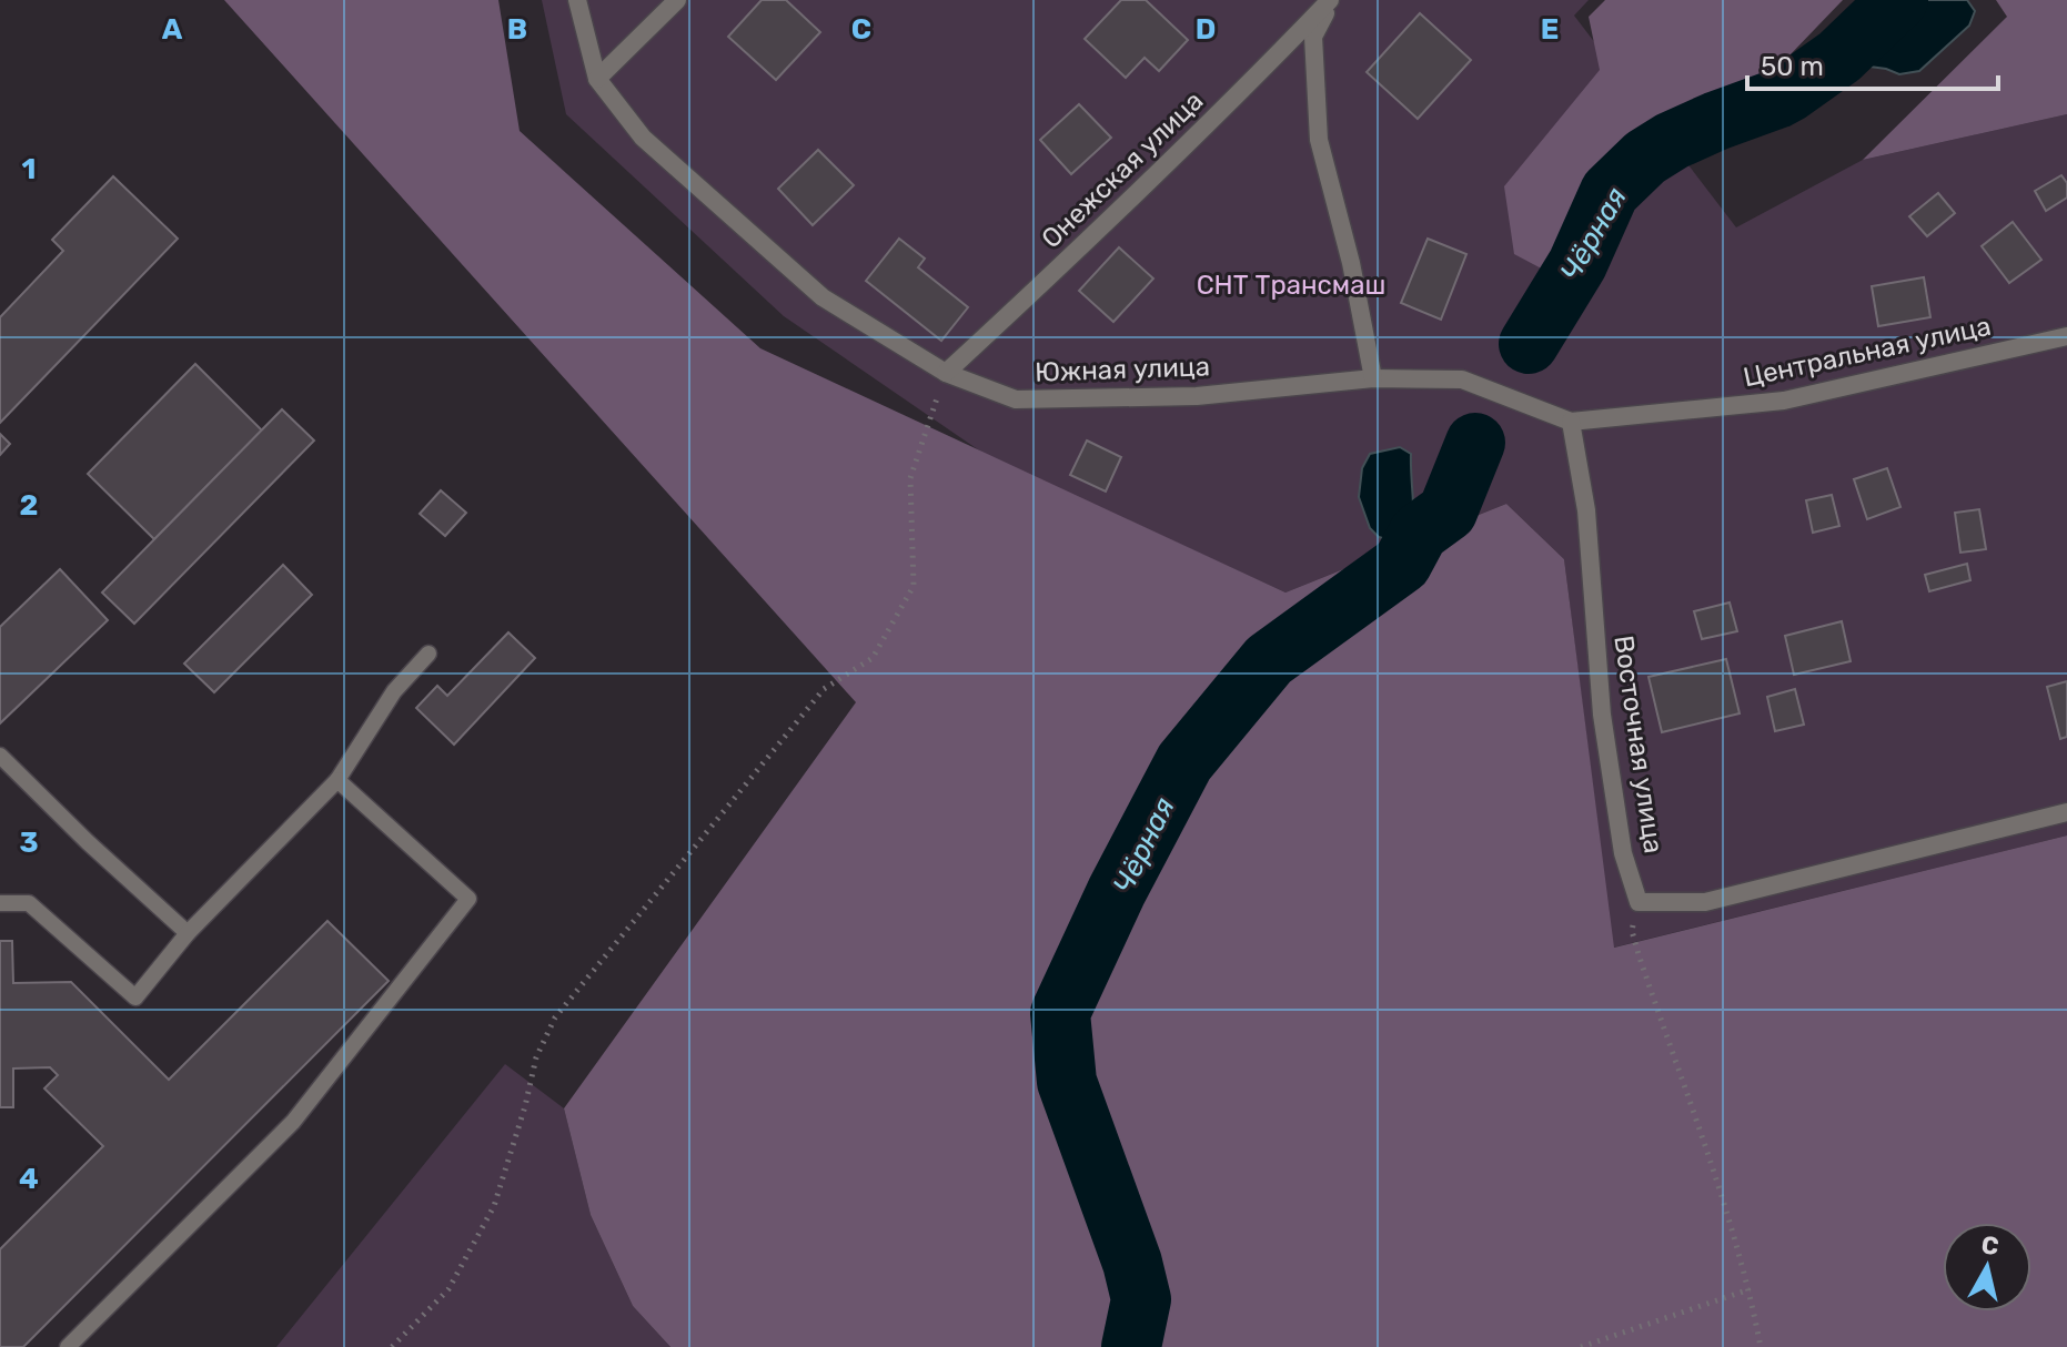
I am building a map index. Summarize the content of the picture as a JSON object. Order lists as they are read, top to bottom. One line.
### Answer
{"streets":{"street":["Онежская улица","Центральная улица","Южная улица","Восточная улица"]},"crossings":[["Онежская улица","Южная улица"],["Центральная улица","Южная улица"],["Центральная улица","Восточная улица"],["Южная улица","Восточная улица"]],"water":["Чёрная"],"parks":["СНТ Трансмаш"],"scale_bar":"50 m","north":"top","grid":{"columns":["A","B","C","D","E"],"rows":["1","2","3","4"]}}
